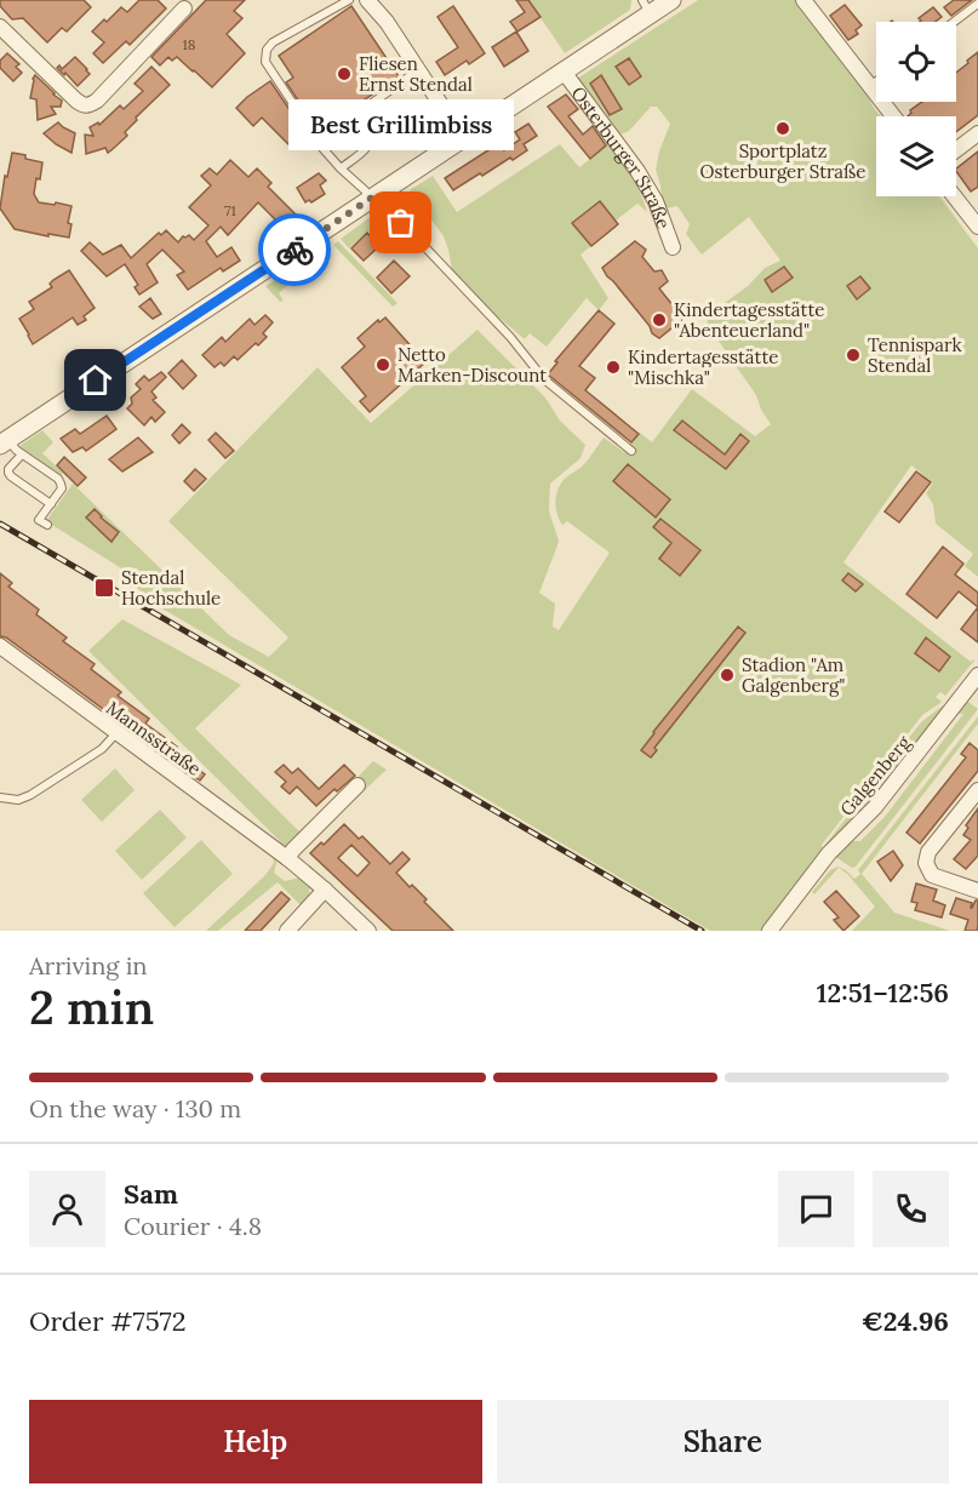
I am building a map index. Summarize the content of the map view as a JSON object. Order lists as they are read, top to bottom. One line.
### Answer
{"streets":{"street":["Osterburger Straße","Mannsstraße","Galgenberg"]},"places":{"other":["Fliesen Ernst Stendal","Sportplatz Osterburger Straße","Best Grillimbiss","Kindertagesstätte \"Abenteuerland\"","Tennispark Stendal","Netto Marken-Discount","Kindertagesstätte \"Mischka\"","Stadion \"Am Galgenberg\""],"transit":["Stendal Hochschule"]},"house_numbers":["18","71"],"page":{"bubble":"Best Grillimbiss","heading":["2 min","Arriving in","12:51–12:56"],"panel":["Sam","Courier · 4.8","Order #7572","€24.96"],"bar":"On the way · 130 m","buttons":["Help","Share"]}}
